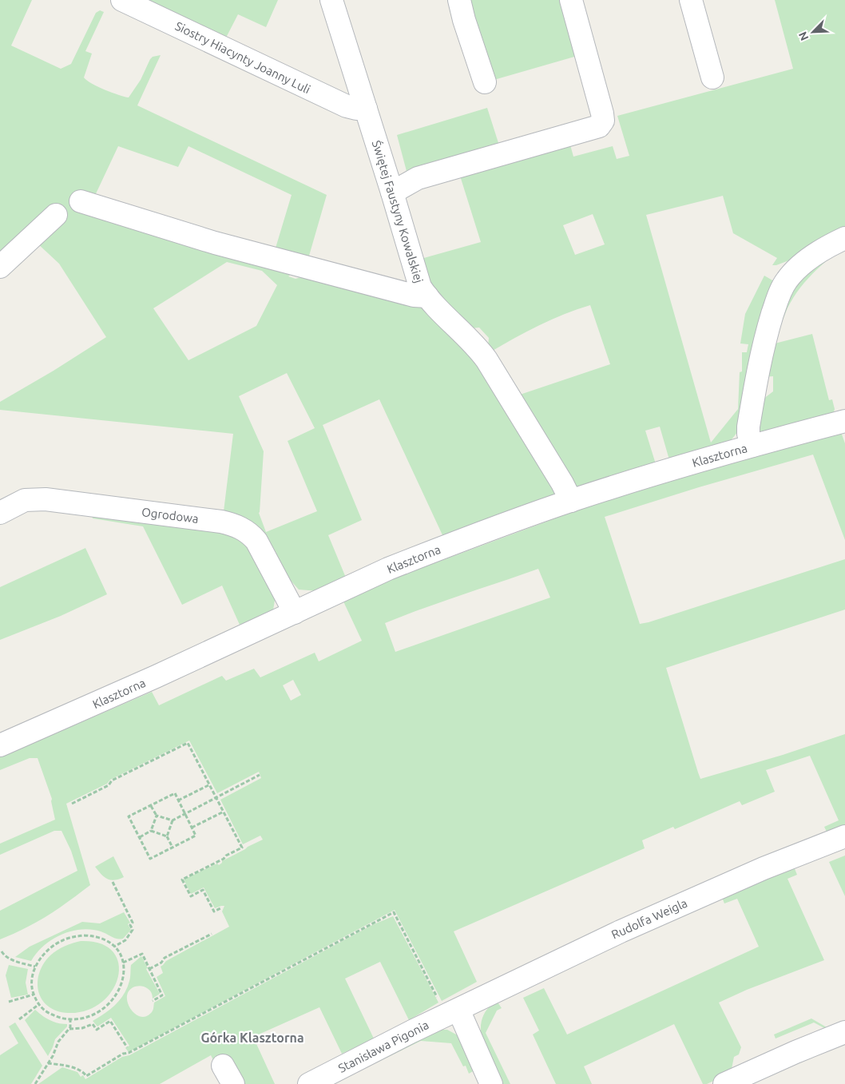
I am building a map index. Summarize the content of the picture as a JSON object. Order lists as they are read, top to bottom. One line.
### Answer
{"streets":{"street":["Siostry Hiacynty Joanny Luli","Świętej Faustyny Kowalskiej","Klasztorna","Ogrodowa","Rudolfa Weigla","Stanisława Pigonia"]},"crossings":[["Siostry Hiacynty Joanny Luli","Świętej Faustyny Kowalskiej"],["Świętej Faustyny Kowalskiej","Klasztorna"],["Klasztorna","Ogrodowa"],["Rudolfa Weigla","Stanisława Pigonia"]],"districts":["Górka Klasztorna"],"north":"bottom left"}
